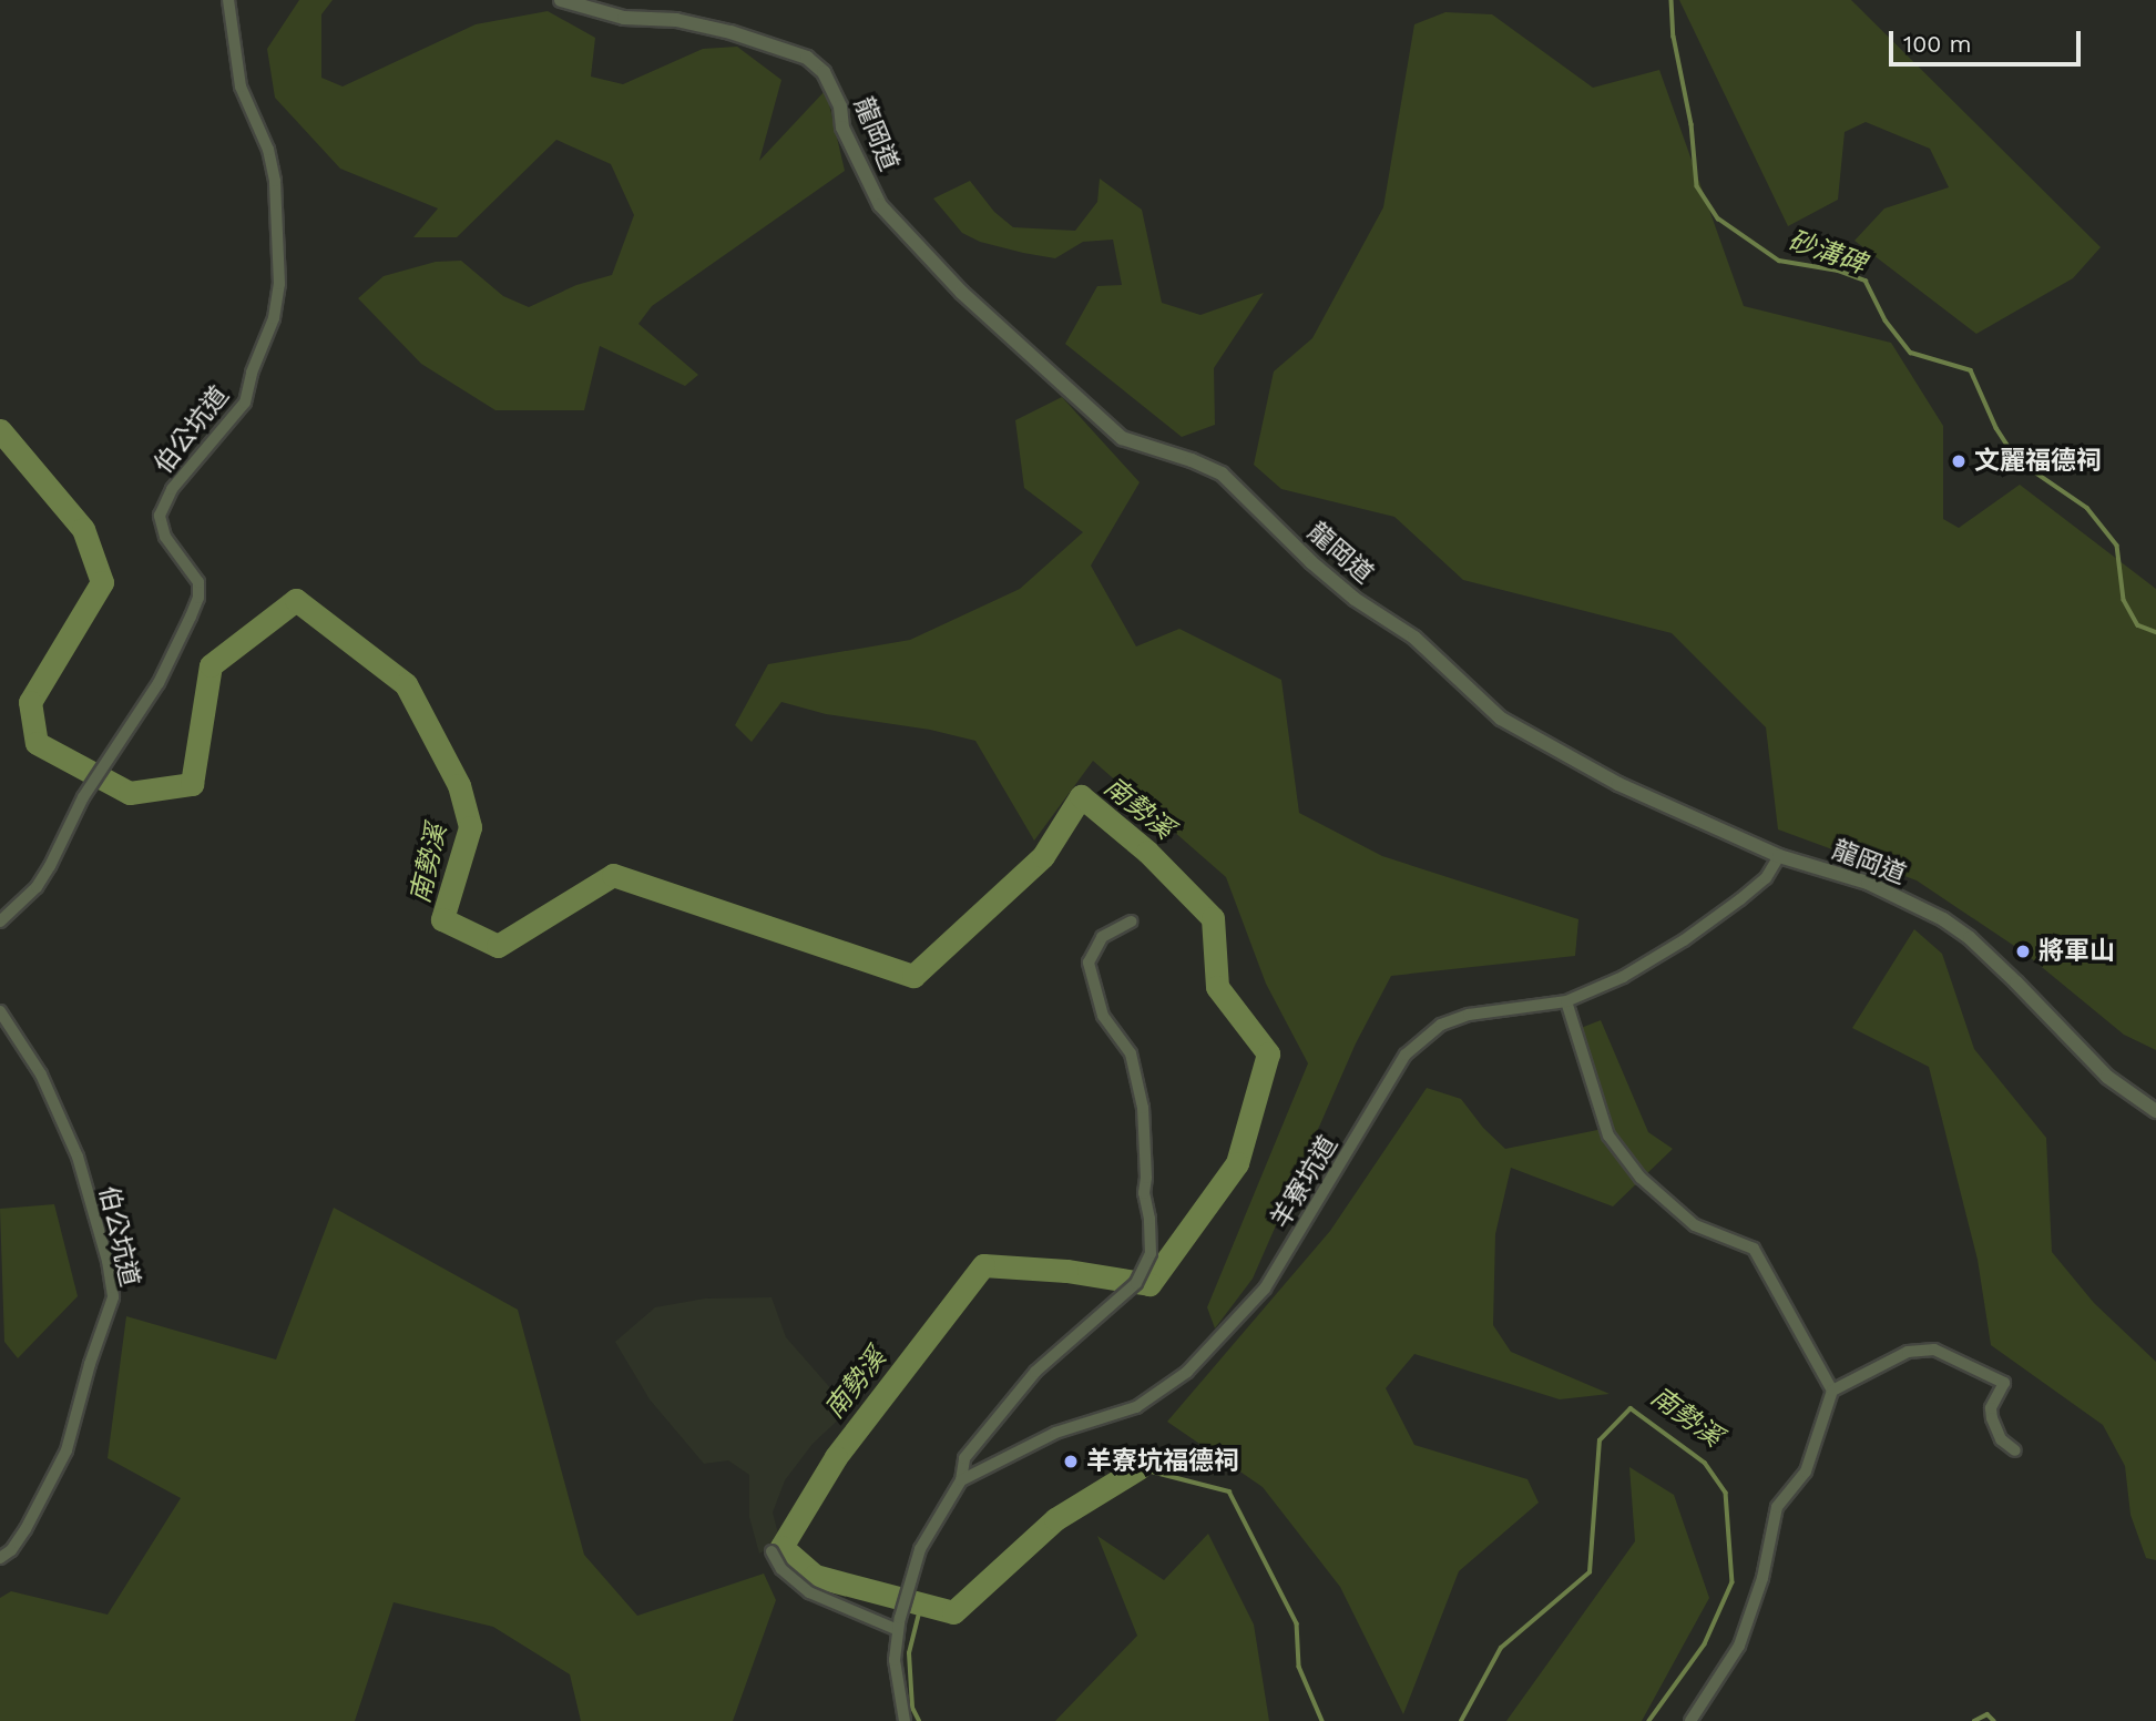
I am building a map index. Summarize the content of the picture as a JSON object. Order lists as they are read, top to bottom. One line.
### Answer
{"streets":{"street":["龍岡道","伯公坑道","羊寮坑道"]},"crossings":[["龍岡道","羊寮坑道"]],"water":["砂溝碑","南勢溪"],"places":["文麗福德祠","將軍山","羊寮坑福德祠"],"scale_bar":"100 m"}
